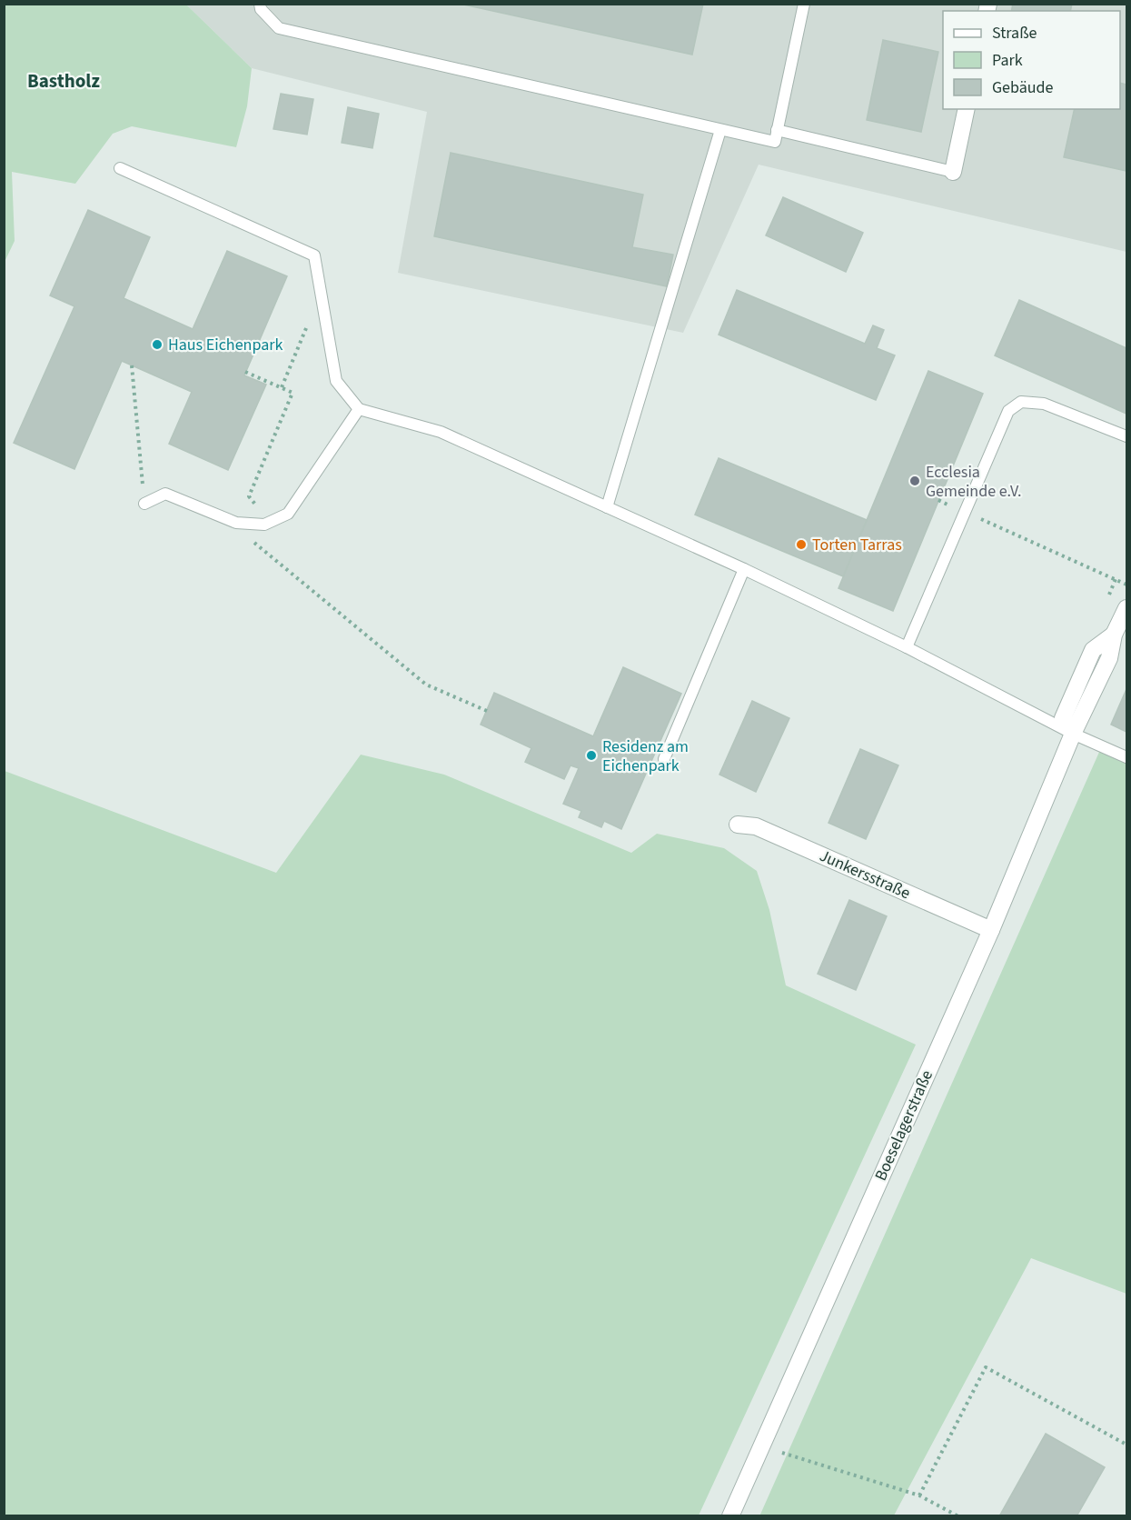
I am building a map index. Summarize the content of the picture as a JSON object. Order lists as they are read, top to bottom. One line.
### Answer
{"streets":{"street":["Junkersstraße","Boeselagerstraße"]},"crossings":[["Junkersstraße","Boeselagerstraße"]],"districts":["Bastholz"],"places":["Haus Eichenpark","Ecclesia Gemeinde e.V.","Torten Tarras","Residenz am Eichenpark"],"legend":["Straße","Park","Gebäude"]}
